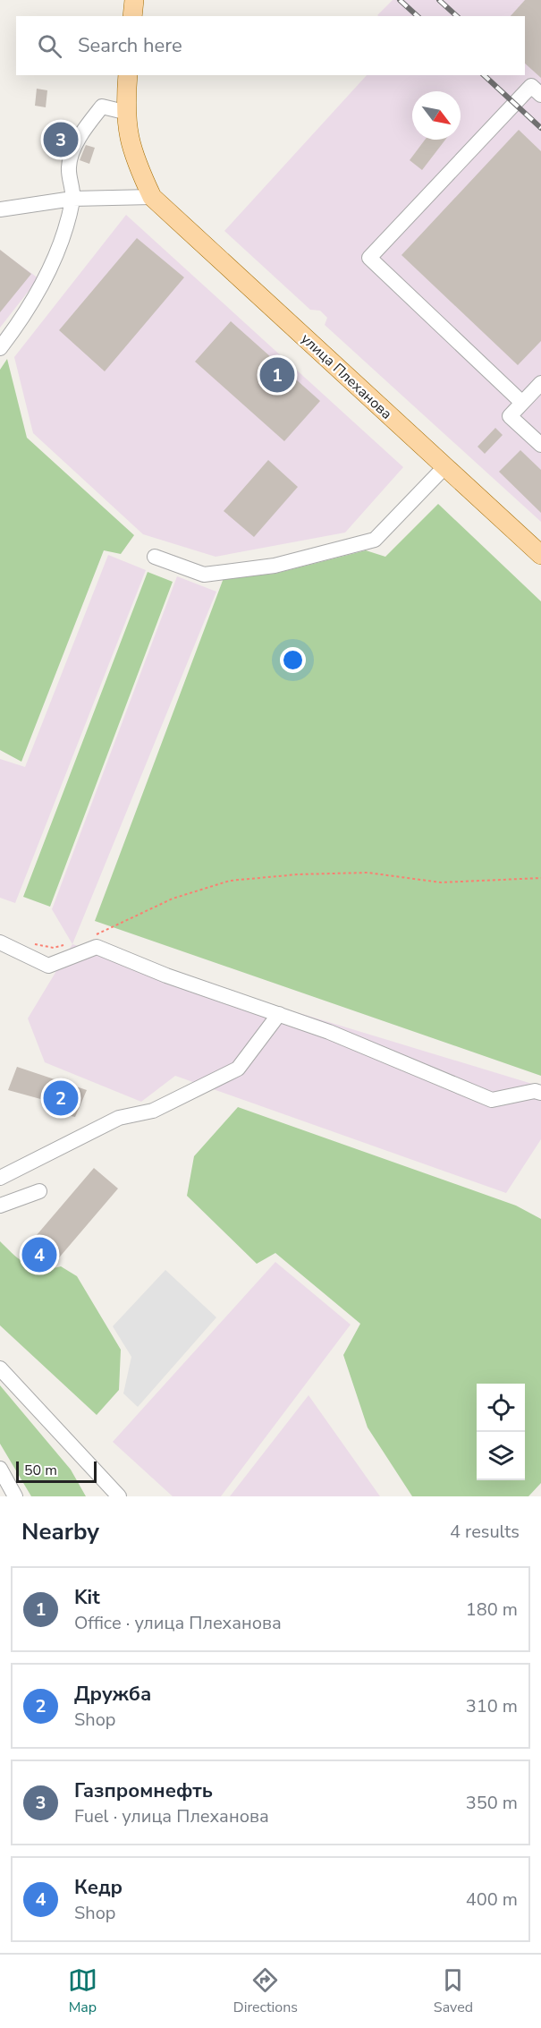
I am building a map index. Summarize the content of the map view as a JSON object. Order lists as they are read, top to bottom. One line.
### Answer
{"streets":{"main road":["улица Плеханова"]},"scale_bar":"50 m","north":"bottom right","page":{"search":"Search here","pins":["3","1","2","4"],"scale":"50 m","heading":["Nearby","4 results"],"list":[{"mark":"1","name":"Kit","note":"Office · улица Плеханова","value":"180 m"},{"mark":"2","name":"Дружба","note":"Shop","value":"310 m"},{"mark":"3","name":"Газпромнефть","note":"Fuel · улица Плеханова","value":"350 m"},{"mark":"4","name":"Кедр","note":"Shop","value":"400 m"}],"nav":["Map","Directions","Saved"]}}
